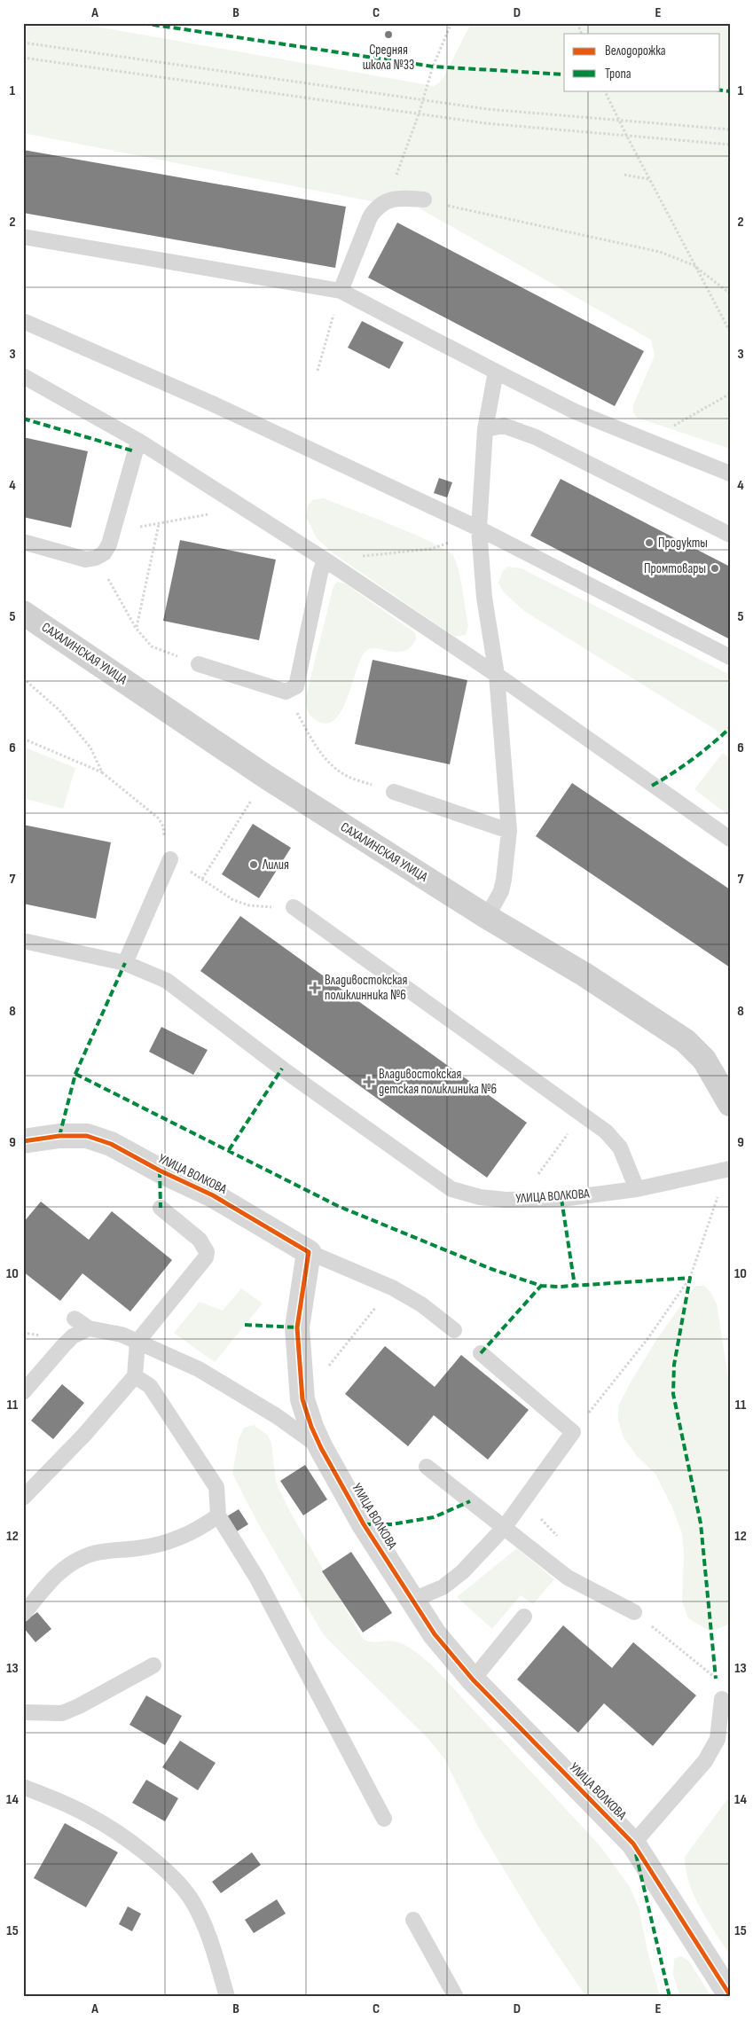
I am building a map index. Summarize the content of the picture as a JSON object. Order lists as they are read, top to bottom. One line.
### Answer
{"streets":{"main road":["САХАЛИНСКАЯ УЛИЦА"],"street":["УЛИЦА ВОЛКОВА"]},"places":{"other":["Средняя школа №33","Продукты","Промтовары","Лилия"],"health":["Владивостокская поликлинника №6","Владивостокская детская поликлиника №6"]},"legend":["Велодорожка","Тропа"],"grid":{"columns":["A","B","C","D","E"],"rows":["1","2","3","4","5","6","7","8","9","10","11","12","13","14","15"]}}
